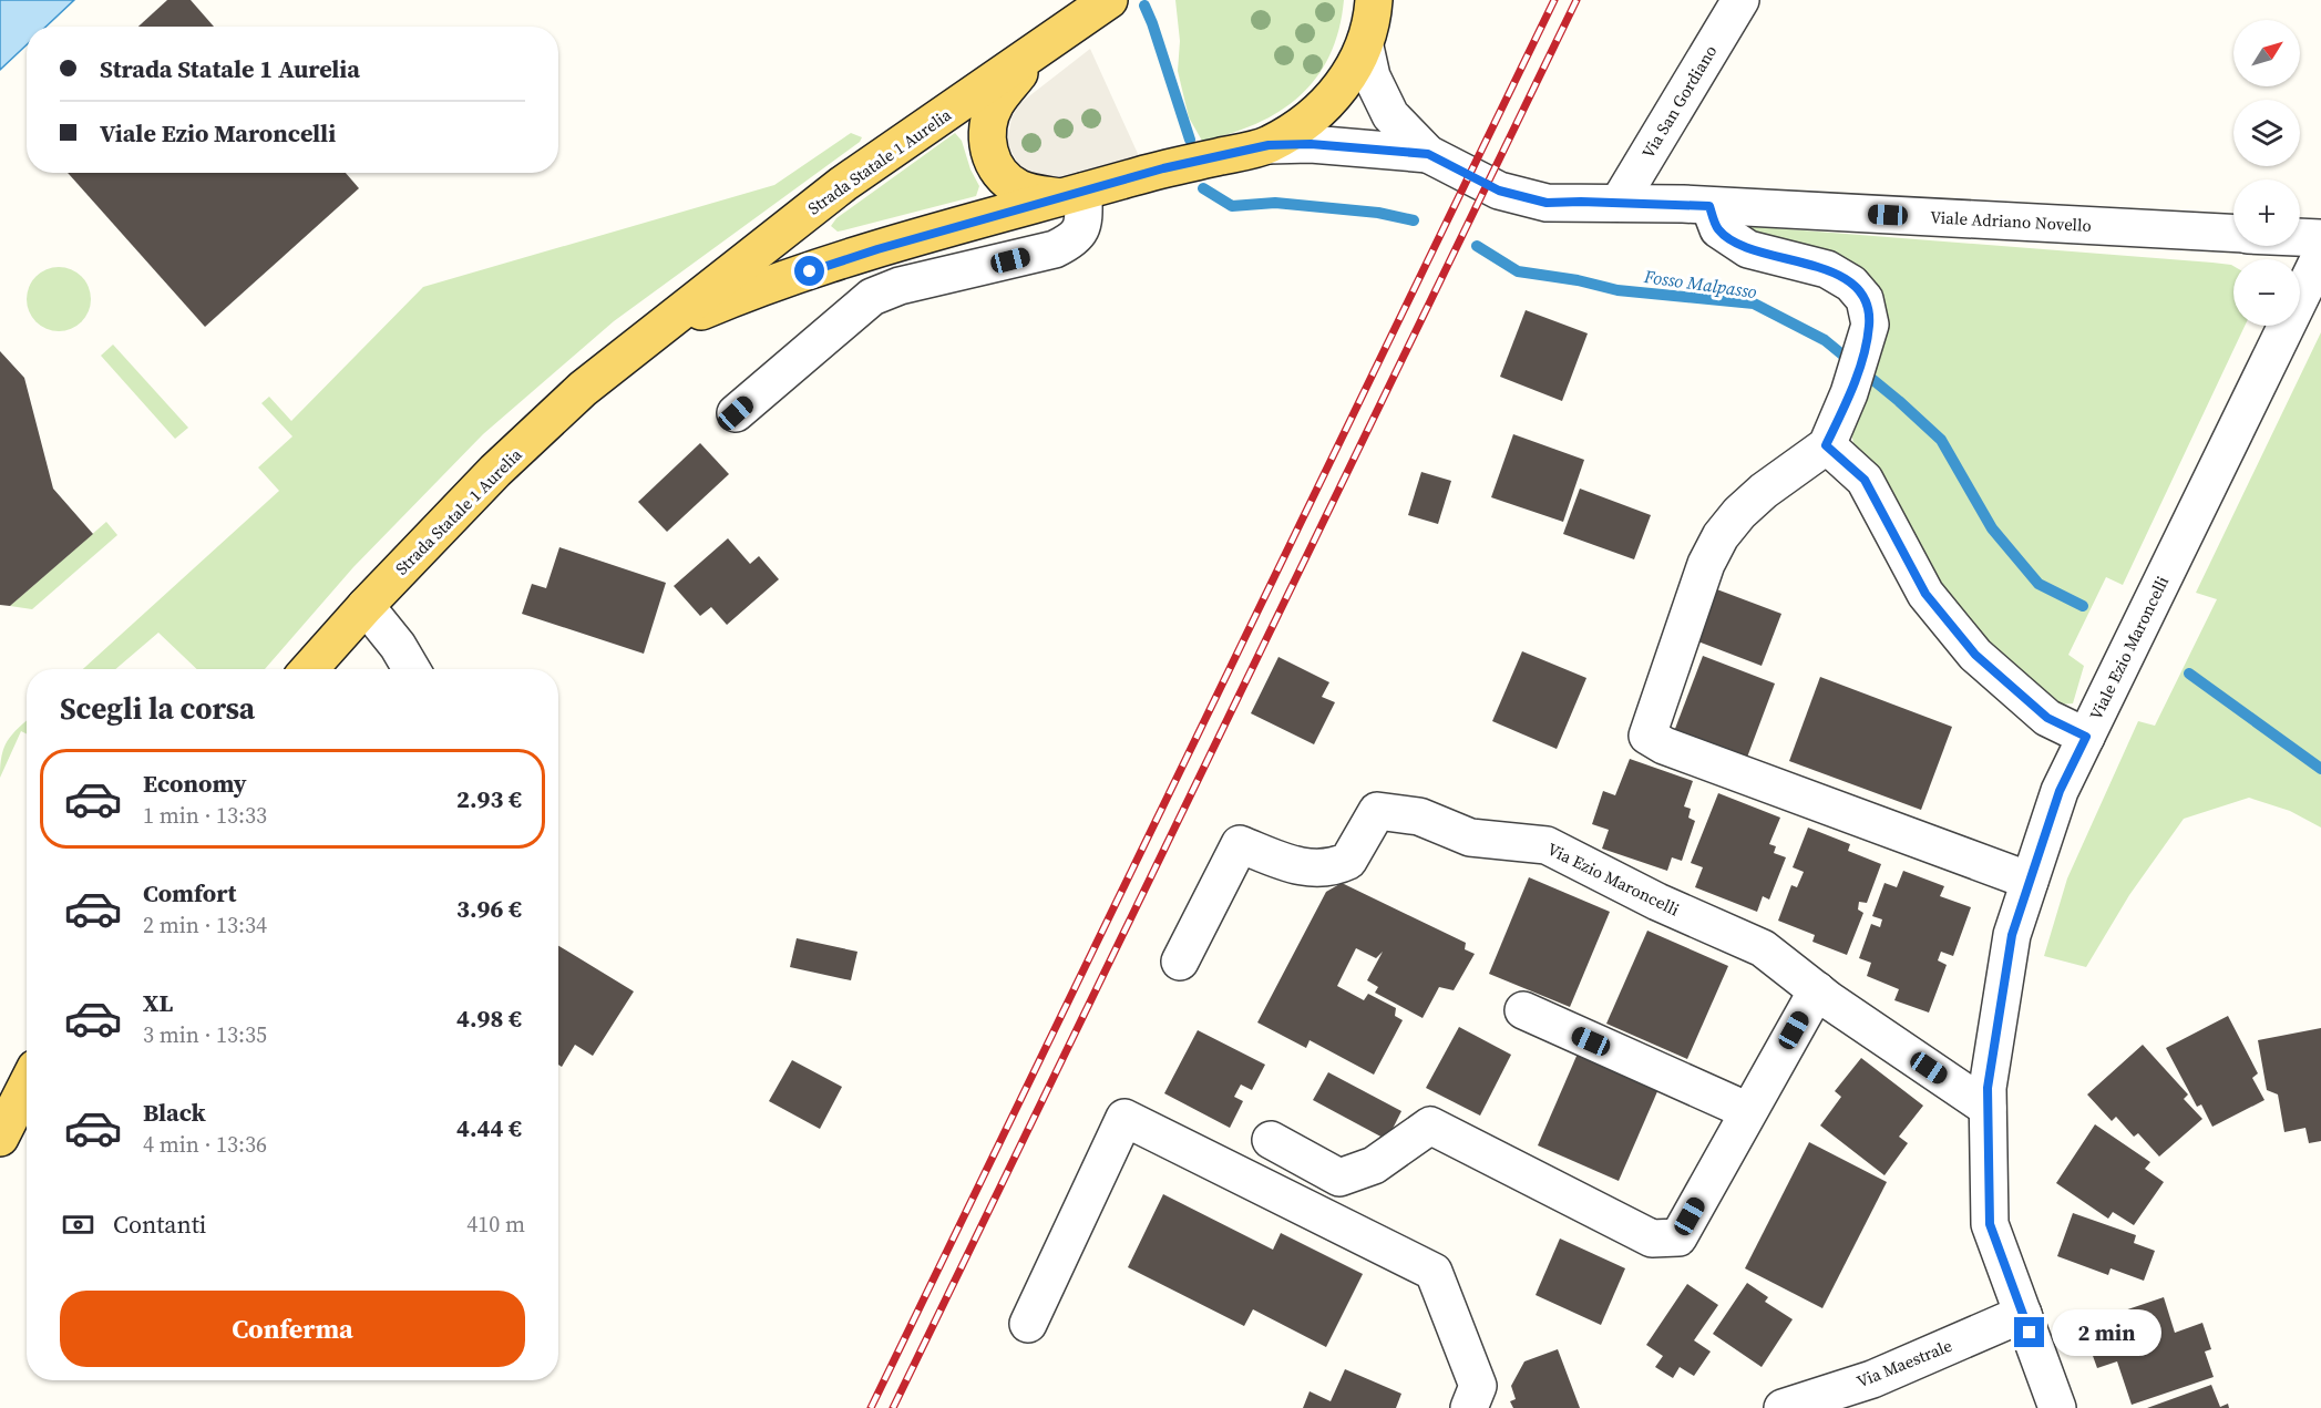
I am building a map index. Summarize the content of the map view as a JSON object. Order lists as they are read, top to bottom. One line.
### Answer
{"streets":{"main road":["Strada Statale 1 Aurelia"],"street":["Via San Gordiano","Viale Adriano Novello","Viale Ezio Maroncelli","Via Ezio Maroncelli","Via Maestrale"]},"crossings":[["Via San Gordiano","Viale Adriano Novello"],["Strada Statale 1 Aurelia","Viale Adriano Novello"],["Viale Ezio Maroncelli","Via Ezio Maroncelli"],["Viale Ezio Maroncelli","Via Maestrale"]],"water":["Fosso Malpasso"],"north":"top right","page":{"map_buttons":["+","−"],"banner":["Strada Statale 1 Aurelia","Viale Ezio Maroncelli"],"heading":"Scegli la corsa","list":[{"name":"Economy","note":"1 min · 13:33","value":"2.93 €"},{"name":"Comfort","note":"2 min · 13:34","value":"3.96 €"},{"name":"XL","note":"3 min · 13:35","value":"4.98 €"},{"name":"Black","note":"4 min · 13:36","value":"4.44 €"}],"pay":["Contanti","410 m"],"buttons":"Conferma","bubble":"2 min"}}
